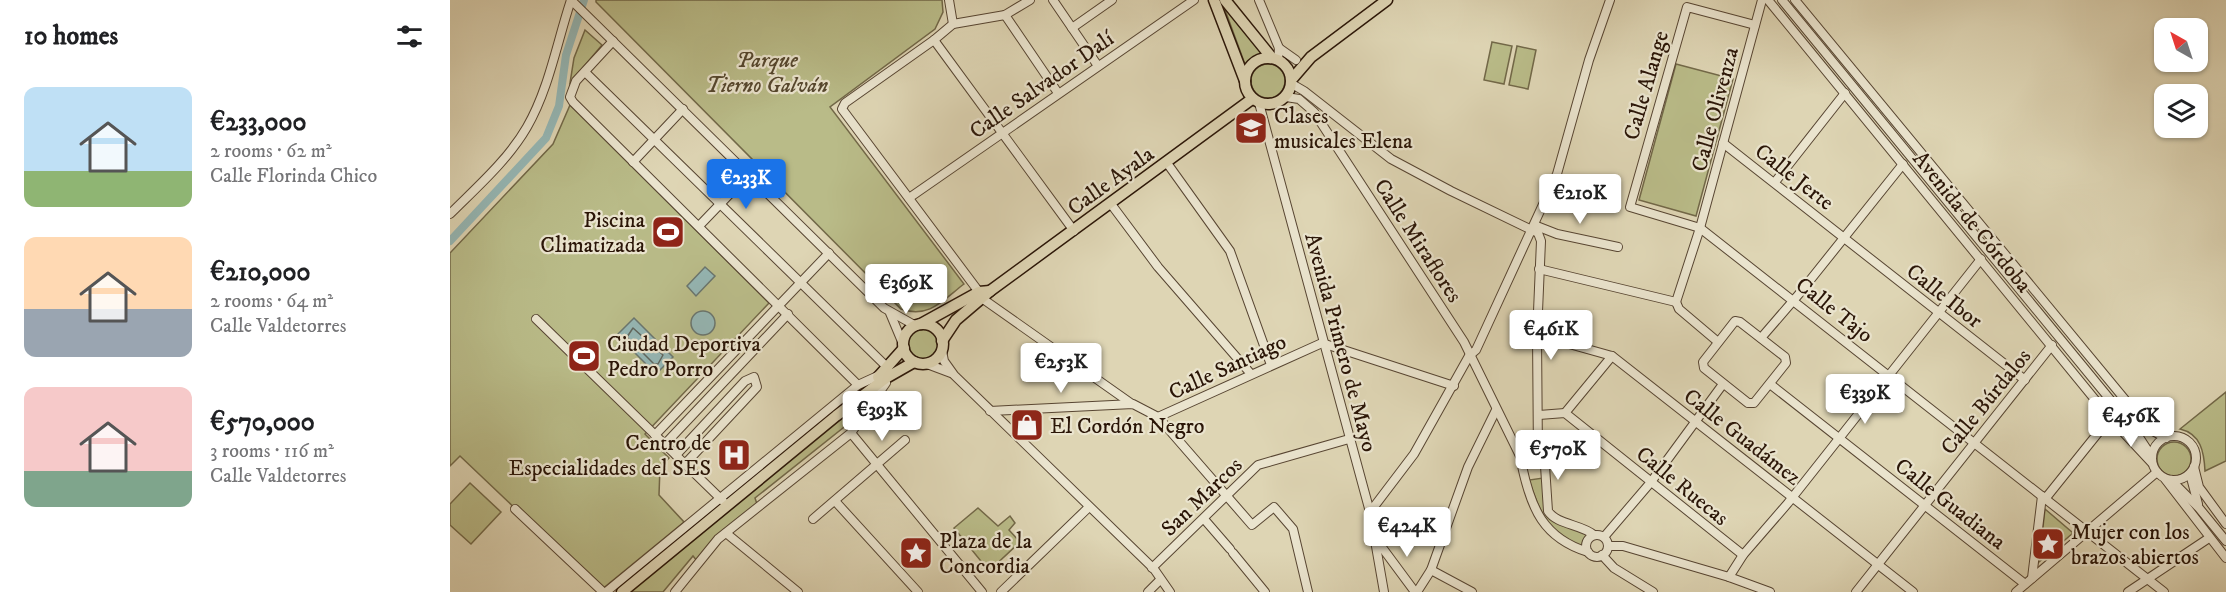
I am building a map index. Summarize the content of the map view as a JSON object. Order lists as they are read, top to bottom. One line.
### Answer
{"streets":{"main road":["Calle Ayala"],"street":["Calle Salvador Dalí","Calle Alange","Calle Olivenza","Calle Jerte","Avenida de Córdoba","Calle Miraflores","Calle Ibor","Calle Tajo","Avenida Primero de Mayo","Calle Santiago","Calle Búrdalos","Calle Guadámez","Calle Ruecas","San Marcos","Calle Guadiana"]},"crossings":[["Calle Salvador Dalí","Calle Santiago"],["Calle Alange","Calle Olivenza"],["Calle Alange","Calle Tajo"],["Calle Olivenza","Calle Jerte"],["Calle Olivenza","Calle Tajo"],["Calle Jerte","Calle Ibor"],["Calle Ayala","Calle Miraflores"],["Calle Ayala","Avenida Primero de Mayo"],["Calle Ayala","Calle Santiago"],["Avenida de Córdoba","Calle Búrdalos"],["Calle Miraflores","Avenida Primero de Mayo"],["Calle Ibor","Calle Búrdalos"],["Calle Tajo","Calle Búrdalos"],["Avenida Primero de Mayo","Calle Santiago"],["Avenida Primero de Mayo","San Marcos"],["Calle Búrdalos","Calle Guadámez"],["Calle Búrdalos","Calle Guadiana"]],"parks":["Parque Tierno Galván"],"places":{"school or university":["Clases musicales Elena"],"sports":["Piscina Climatizada","Ciudad Deportiva Pedro Porro"],"shop":["El Cordón Negro"],"hospital":["Centro de Especialidades del SES"],"place":["Mujer con los brazos abiertos","Plaza de la Concordia"]},"north":"top left","page":{"heading":"10 homes","list":[{"name":"€233,000","note":"2 rooms · 62 m² · Calle Florinda Chico"},{"name":"€210,000","note":"2 rooms · 64 m² · Calle Valdetorres"},{"name":"€570,000","note":"3 rooms · 116 m² · Calle Valdetorres"}],"price":["€233K","€210K","€369K","€461K","€253K","€339K","€393K","€456K","€570K","€424K"]}}
